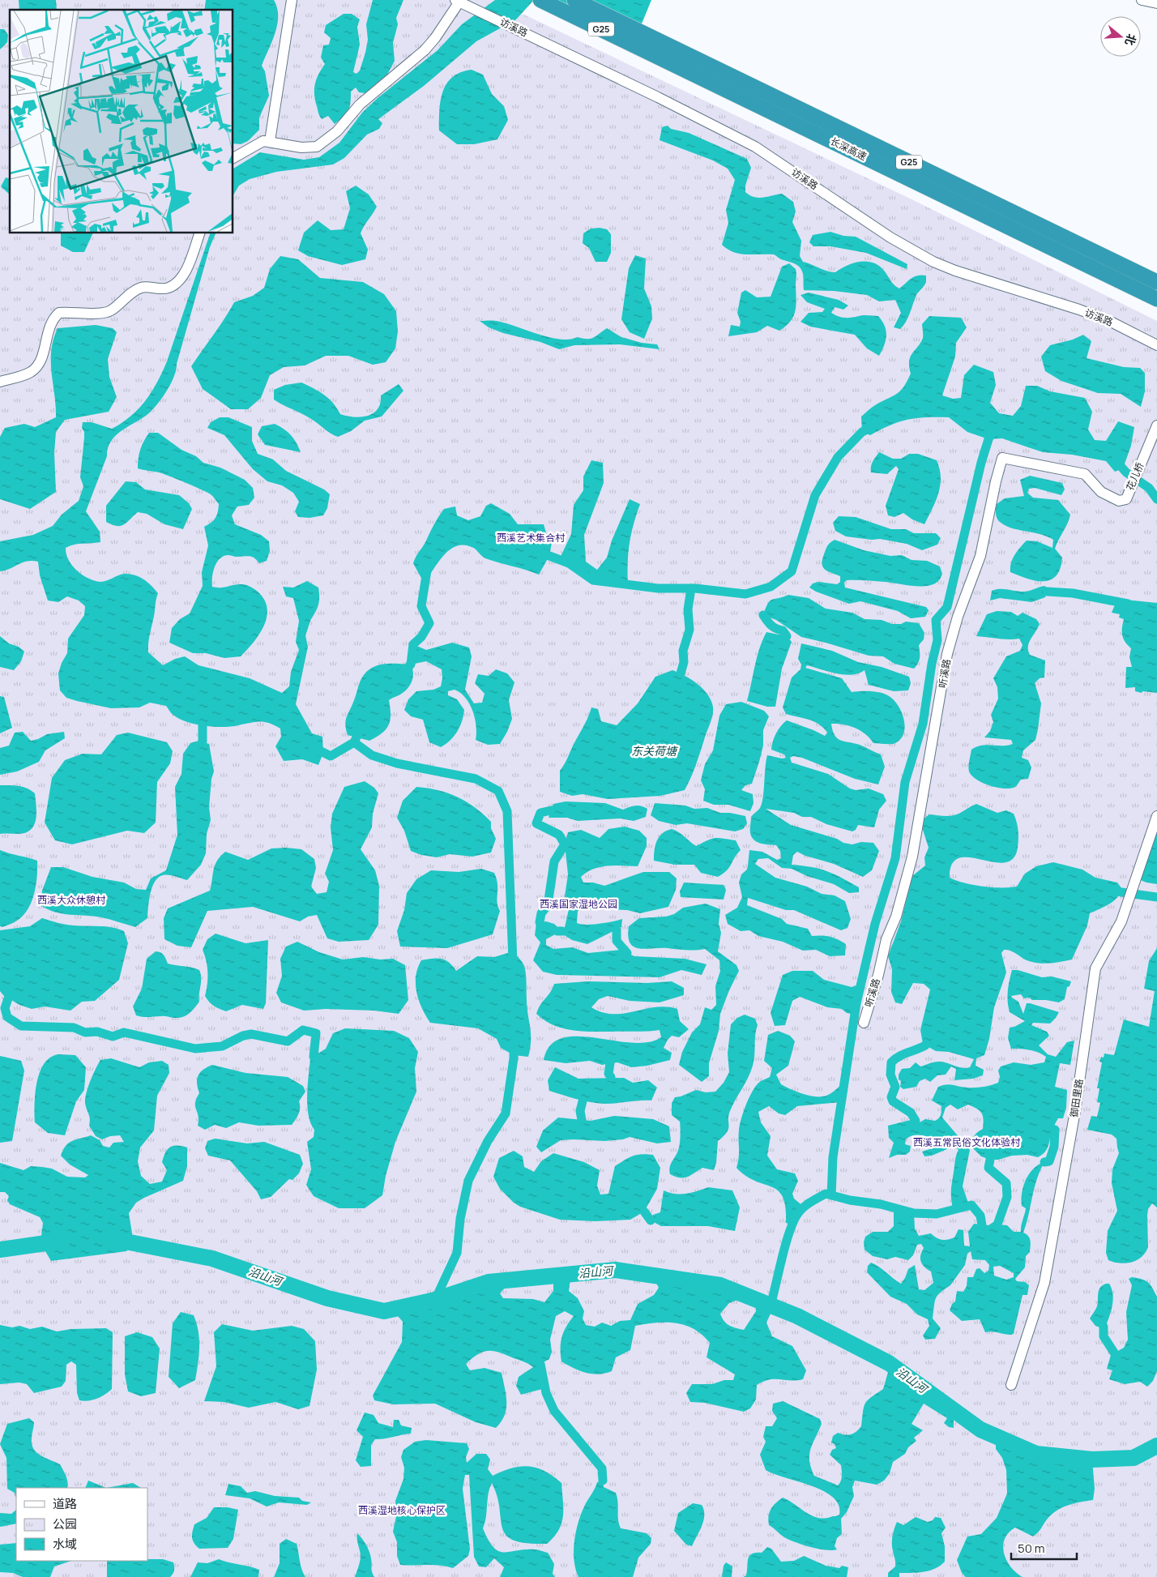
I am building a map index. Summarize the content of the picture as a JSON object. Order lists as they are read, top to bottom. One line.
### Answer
{"streets":{"highway":["G25","长深高速"],"street":["访溪路","花儿桥","听溪路","御田里路"]},"crossings":[["花儿桥","听溪路"]],"water":["东关荷塘","沿山河"],"parks":["西溪艺术集合村","西溪大众休憩村","西溪国家湿地公园","西溪五常民俗文化体验村","西溪湿地核心保护区"],"legend":["道路","公园","水域"],"scale_bar":"50 m","north":"right"}
